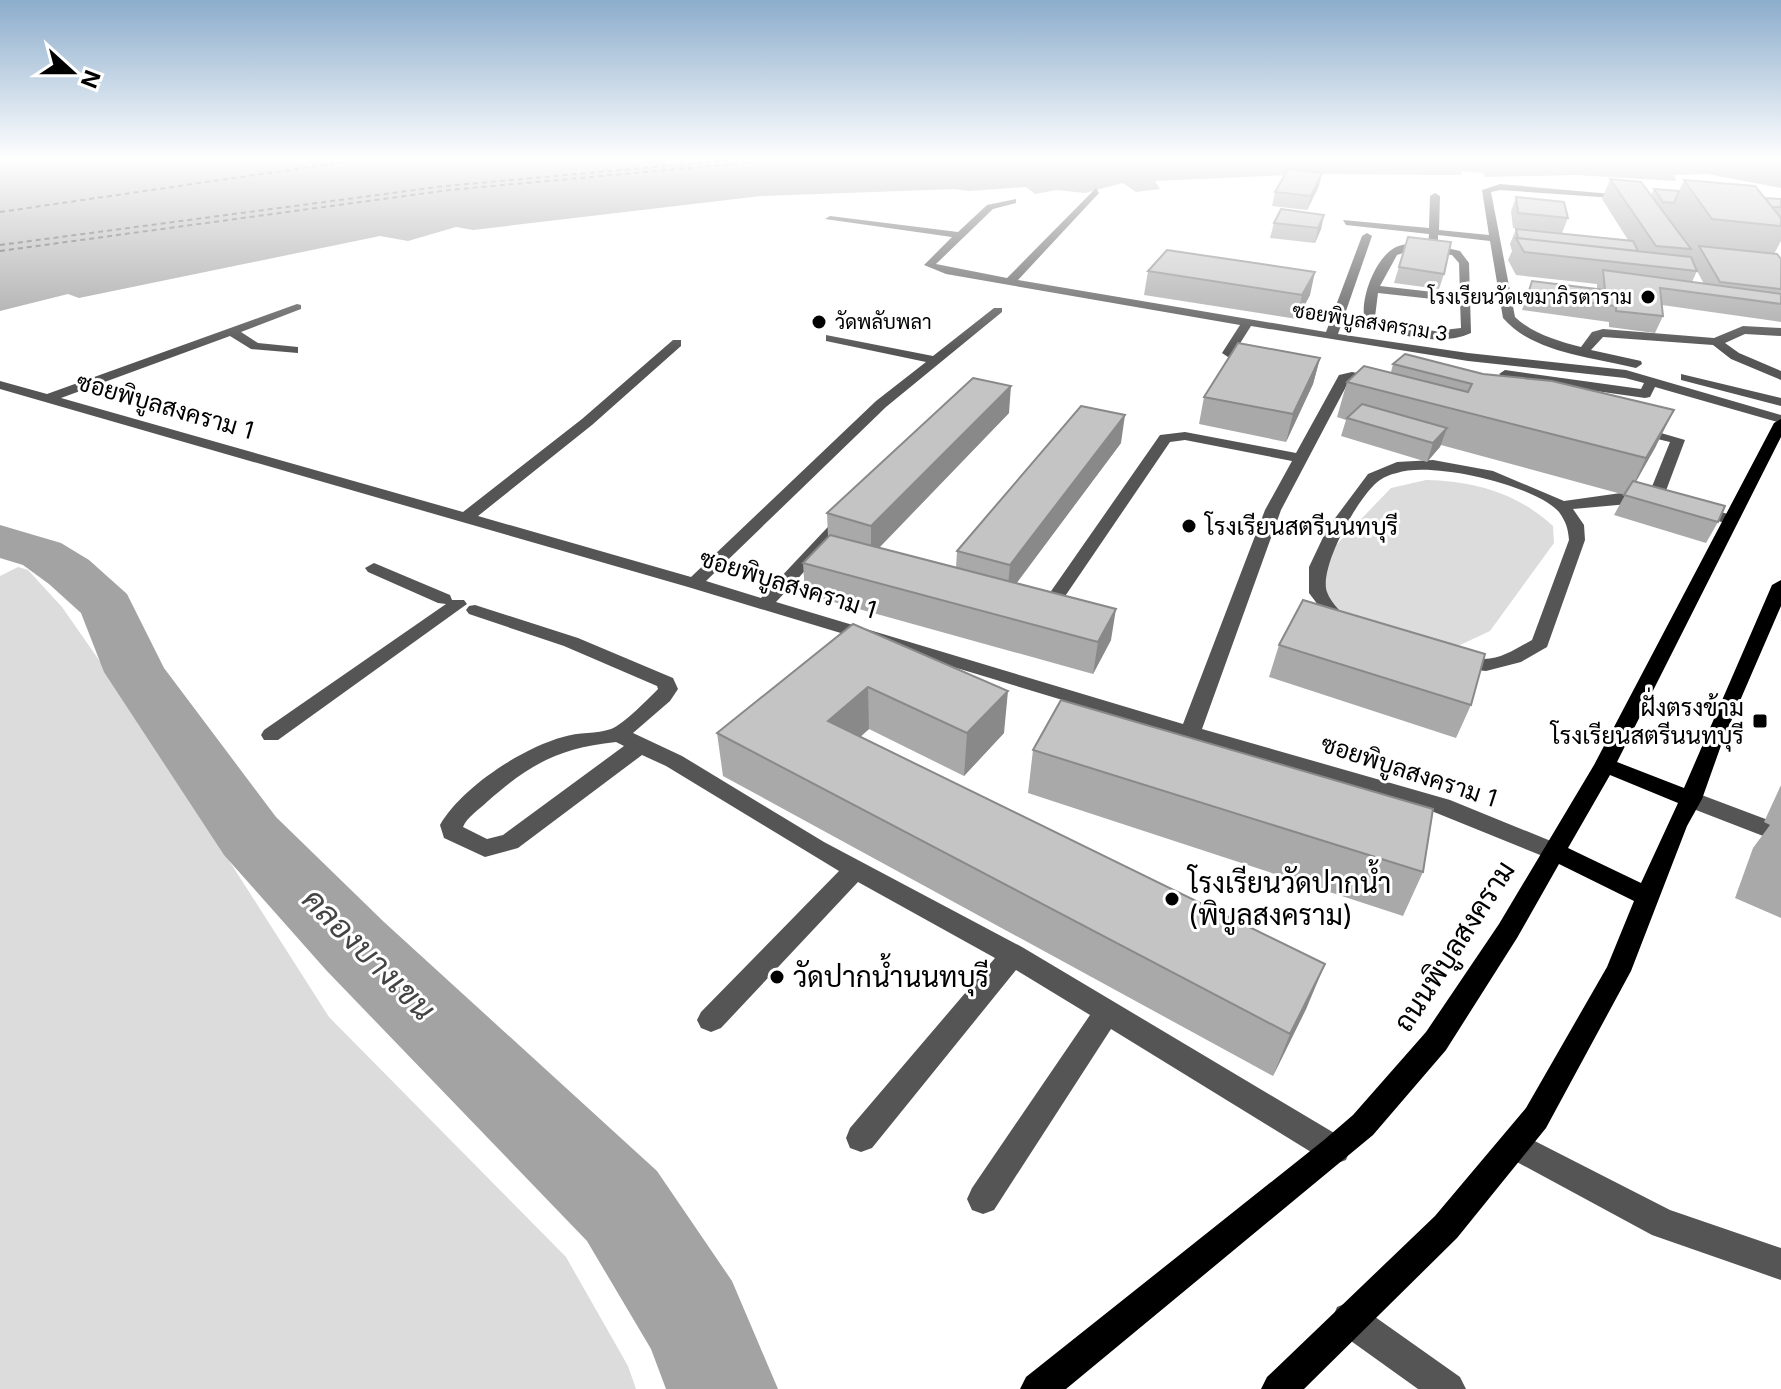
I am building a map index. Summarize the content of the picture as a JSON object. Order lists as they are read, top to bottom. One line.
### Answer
{"streets":{"main road":["ถนนพิบูลสงคราม"],"street":["ซอยพิบูลสงคราม 3","ซอยพิบูลสงคราม 1"]},"crossings":[["ซอยพิบูลสงคราม 1","ถนนพิบูลสงคราม"]],"water":["คลองบางเขน"],"places":{"other":["โรงเรียนวัดเขมาภิรตาราม","วัดพลับพลา","โรงเรียนสตรีนนทบุรี","โรงเรียนวัดปากน้ำ (พิบูลสงคราม)","วัดปากน้ำนนทบุรี"],"transit":["ฝั่งตรงข้าม โรงเรียนสตรีนนทบุรี"]},"north":"right"}
